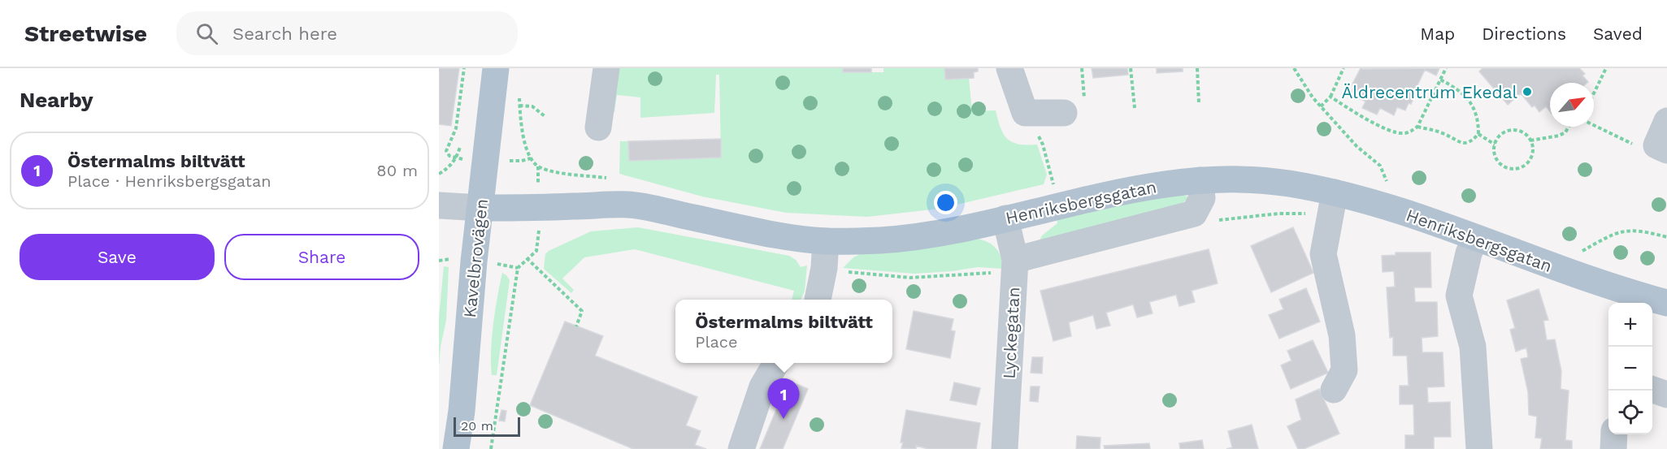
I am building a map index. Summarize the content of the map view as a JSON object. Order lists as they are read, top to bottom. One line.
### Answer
{"streets":{"main road":["Henriksbergsgatan","Kavelbrovägen"],"street":["Lyckegatan"]},"crossings":[["Henriksbergsgatan","Kavelbrovägen"],["Henriksbergsgatan","Lyckegatan"]],"places":["Äldrecentrum Ekedal"],"scale_bar":"20 m","north":"top right","page":{"header":"Streetwise","search":"Search here","nav":["Map","Directions","Saved"],"heading":"Nearby","list":[{"mark":"1","name":"Östermalms biltvätt","note":"Place · Henriksbergsgatan","value":"80 m"}],"buttons":["Save","Share"],"popup":["Östermalms biltvätt","Place"],"map_buttons":["+","−"],"pins":"1","scale":"20 m"}}
